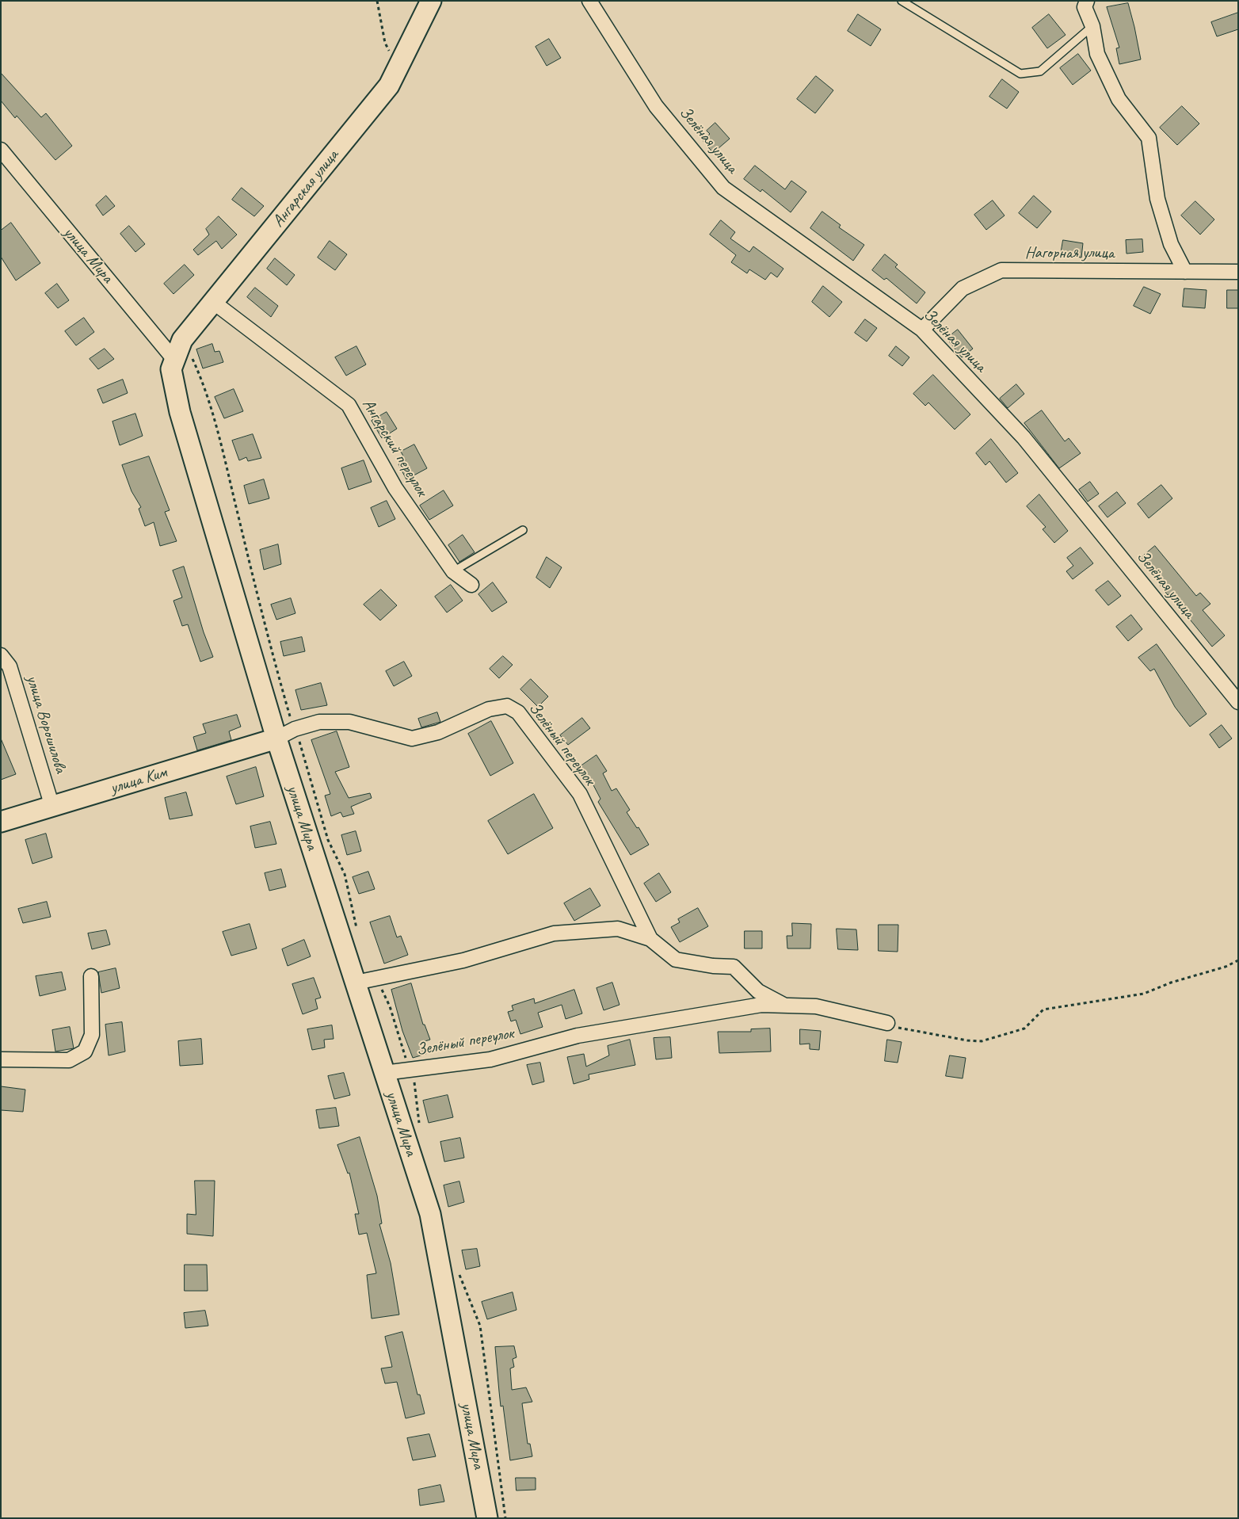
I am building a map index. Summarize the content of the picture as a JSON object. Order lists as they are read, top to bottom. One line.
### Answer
{"streets":{"street":["Зелёная улица","Ангарская улица","Нагорная улица","улица Мира","Ангарский переулок","улица Ворошилова","Зелёный переулок","улица Ким"]},"crossings":[["Зелёная улица","Нагорная улица"],["Ангарская улица","улица Мира"],["Ангарская улица","Ангарский переулок"],["улица Мира","Зелёный переулок"],["улица Мира","улица Ким"],["улица Ворошилова","улица Ким"],["Зелёный переулок","улица Ким"]]}
